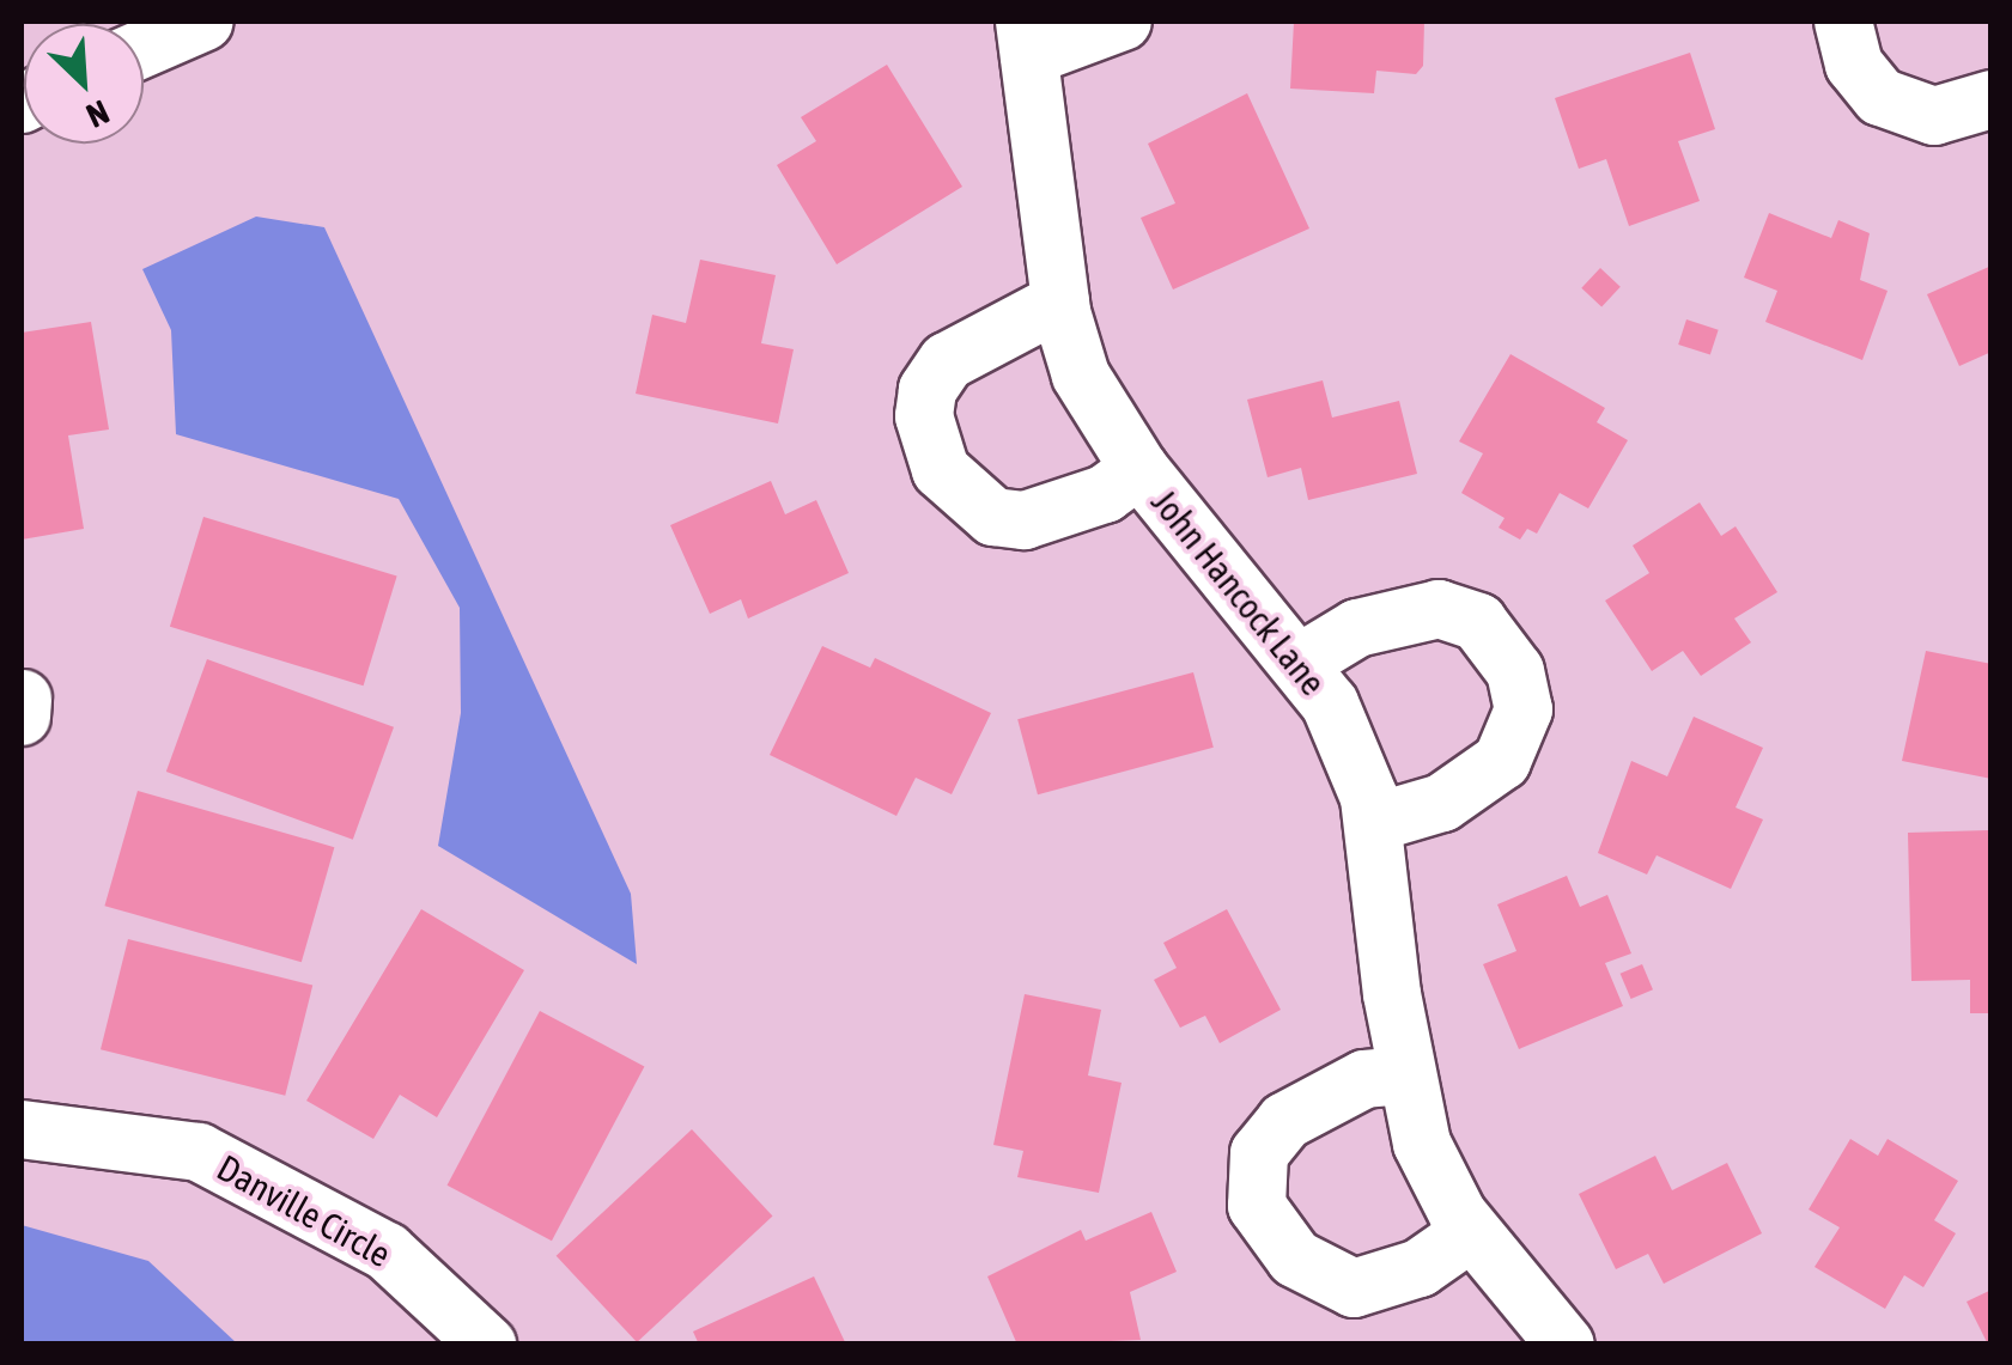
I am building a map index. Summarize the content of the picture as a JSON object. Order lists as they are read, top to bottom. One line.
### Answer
{"streets":{"street":["John Hancock Lane","Danville Circle"]},"north":"bottom right"}
